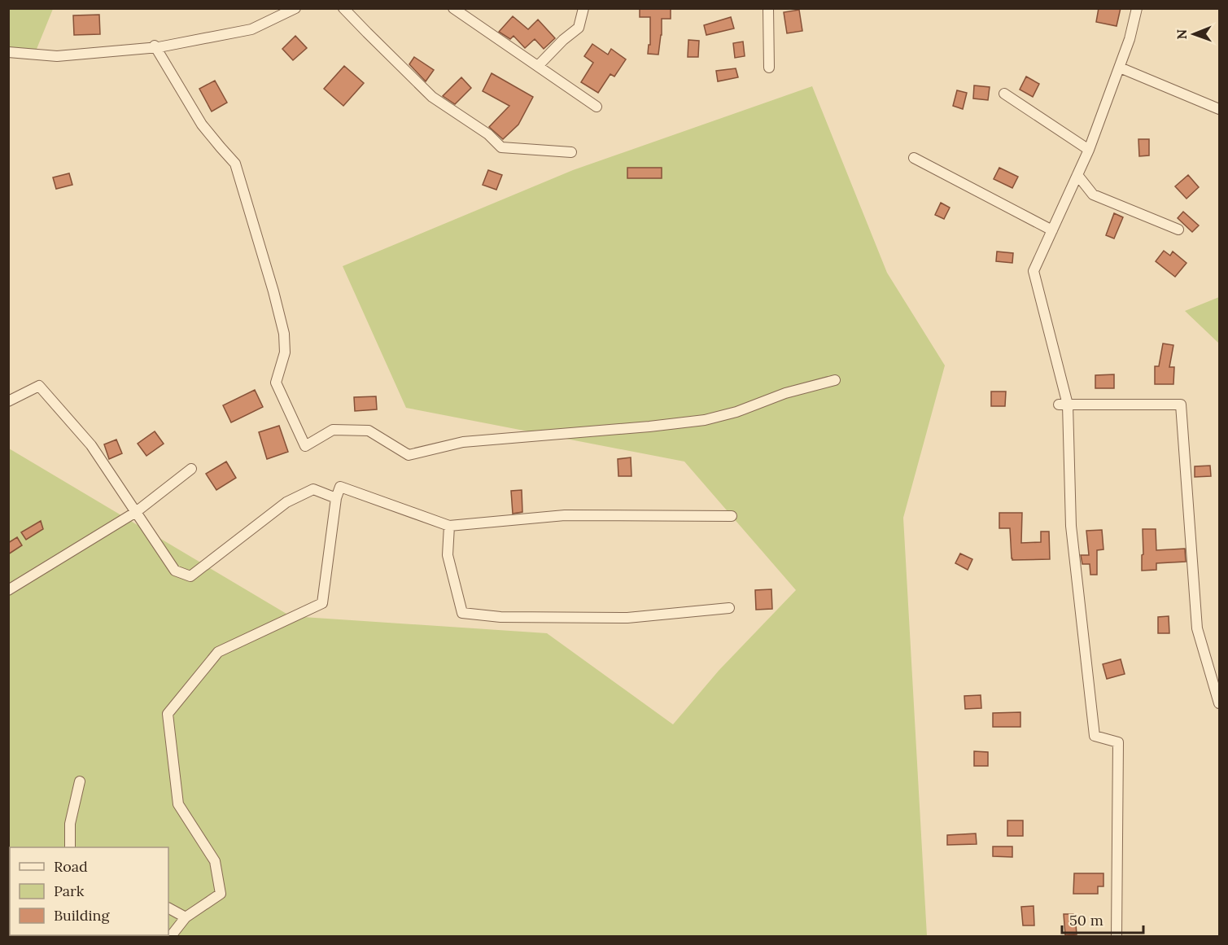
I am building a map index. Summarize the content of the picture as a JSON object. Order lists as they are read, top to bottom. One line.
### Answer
{"legend":["Road","Park","Building"],"scale_bar":"50 m","north":"left"}
